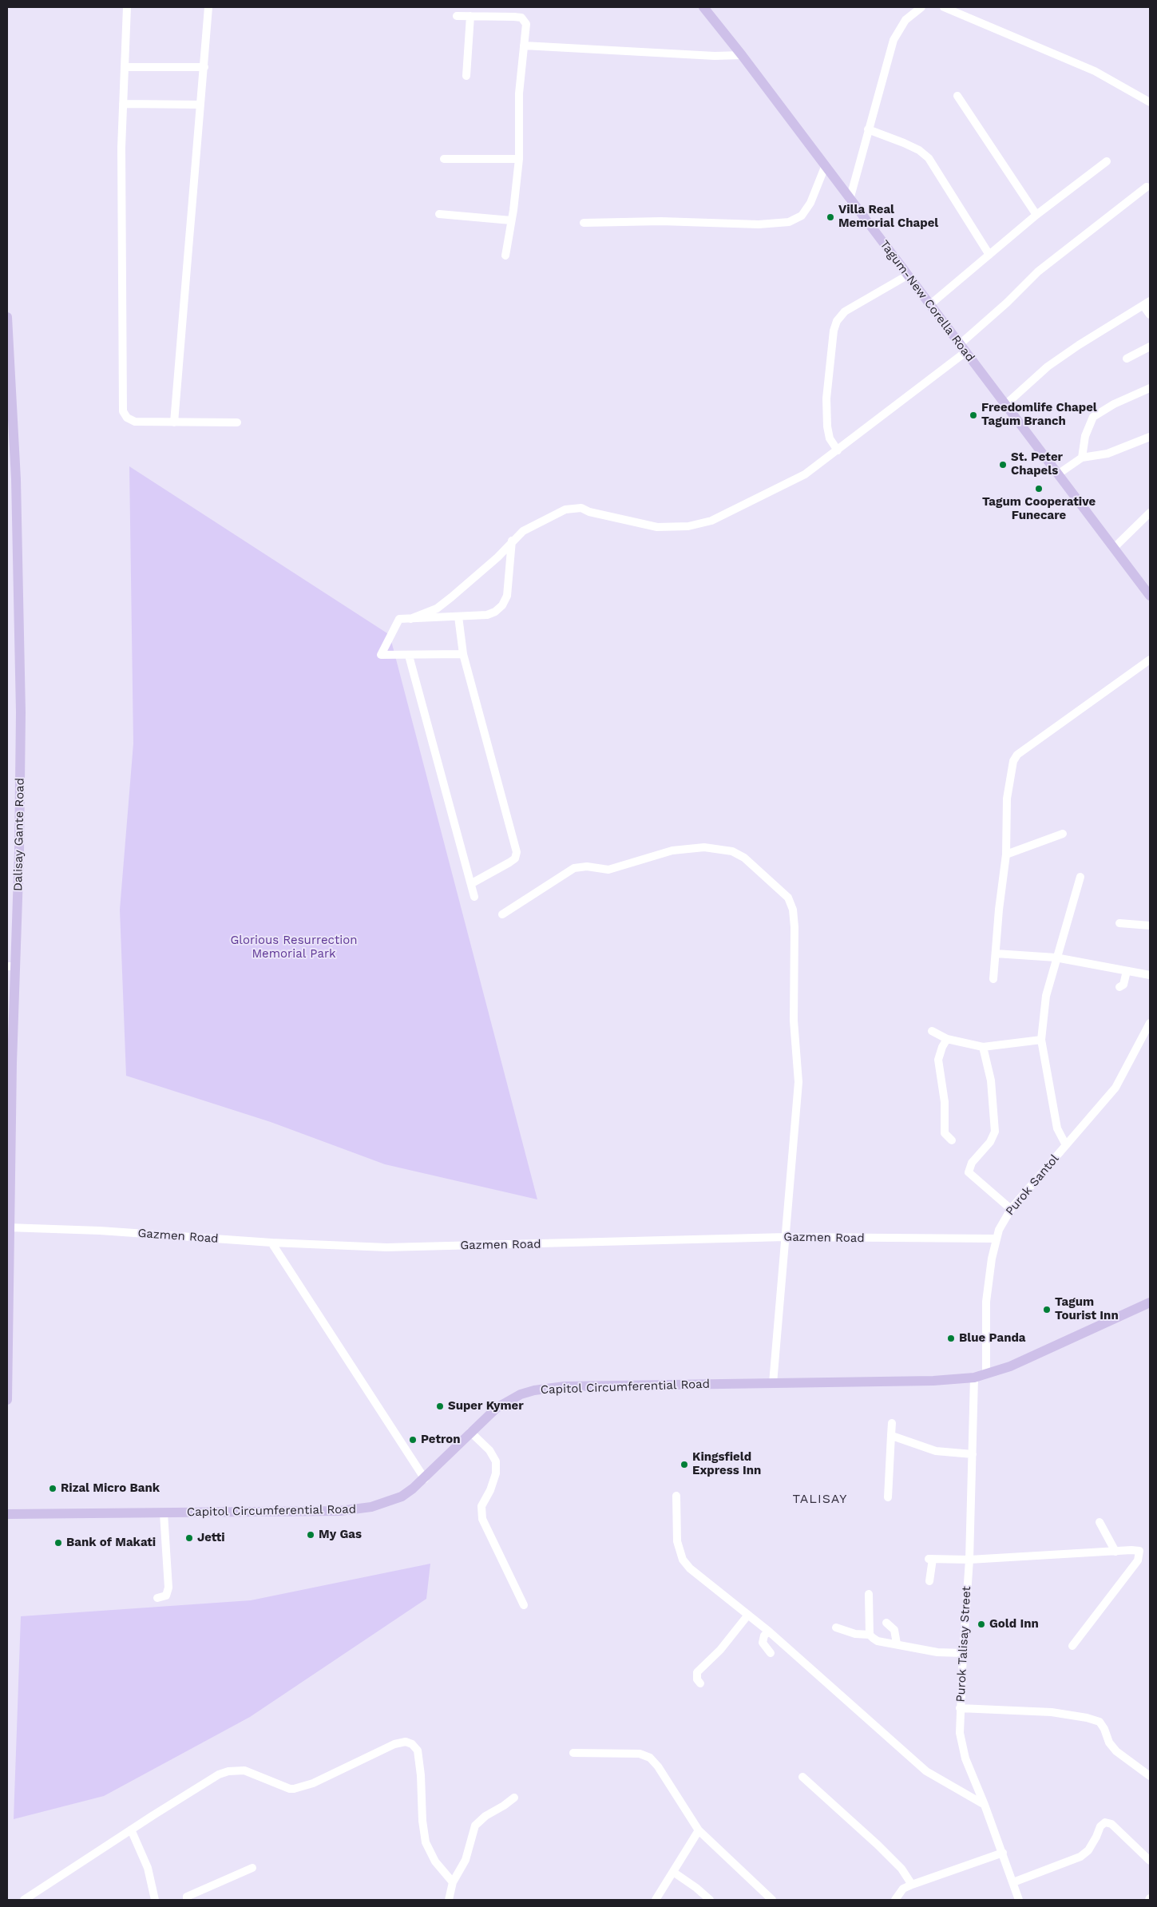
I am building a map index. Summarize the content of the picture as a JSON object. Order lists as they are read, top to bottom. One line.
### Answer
{"streets":{"main road":["Tagum-New Corella Road","Dalisay Gante Road","Capitol Circumferential Road"],"street":["Purok Santol","Gazmen Road","Purok Talisay Street"]},"crossings":[["Dalisay Gante Road","Gazmen Road"],["Purok Santol","Gazmen Road"],["Purok Santol","Capitol Circumferential Road"],["Capitol Circumferential Road","Purok Talisay Street"]],"districts":["TALISAY"],"parks":["Glorious Resurrection Memorial Park"],"places":["Villa Real Memorial Chapel","Freedomlife Chapel Tagum Branch","St. Peter Chapels","Tagum Cooperative Funecare","Tagum Tourist Inn","Blue Panda","Super Kymer","Petron","Kingsfield Express Inn","Rizal Micro Bank","My Gas","Jetti","Bank of Makati","Gold Inn"]}
